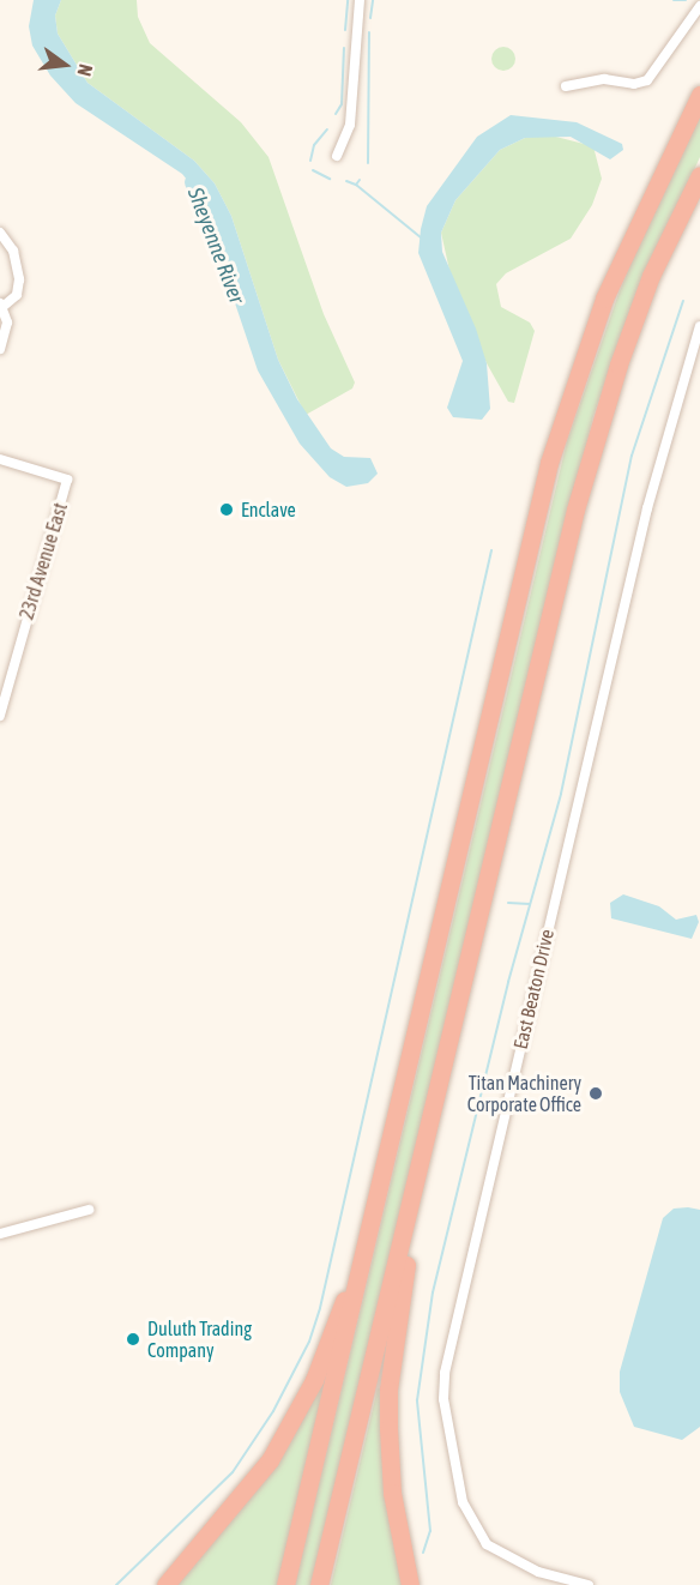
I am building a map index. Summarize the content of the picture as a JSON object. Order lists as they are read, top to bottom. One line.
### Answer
{"streets":{"street":["23rd Avenue East","East Beaton Drive"]},"water":["Sheyenne River"],"places":["Enclave","Titan Machinery Corporate Office","Duluth Trading Company"],"north":"right"}
